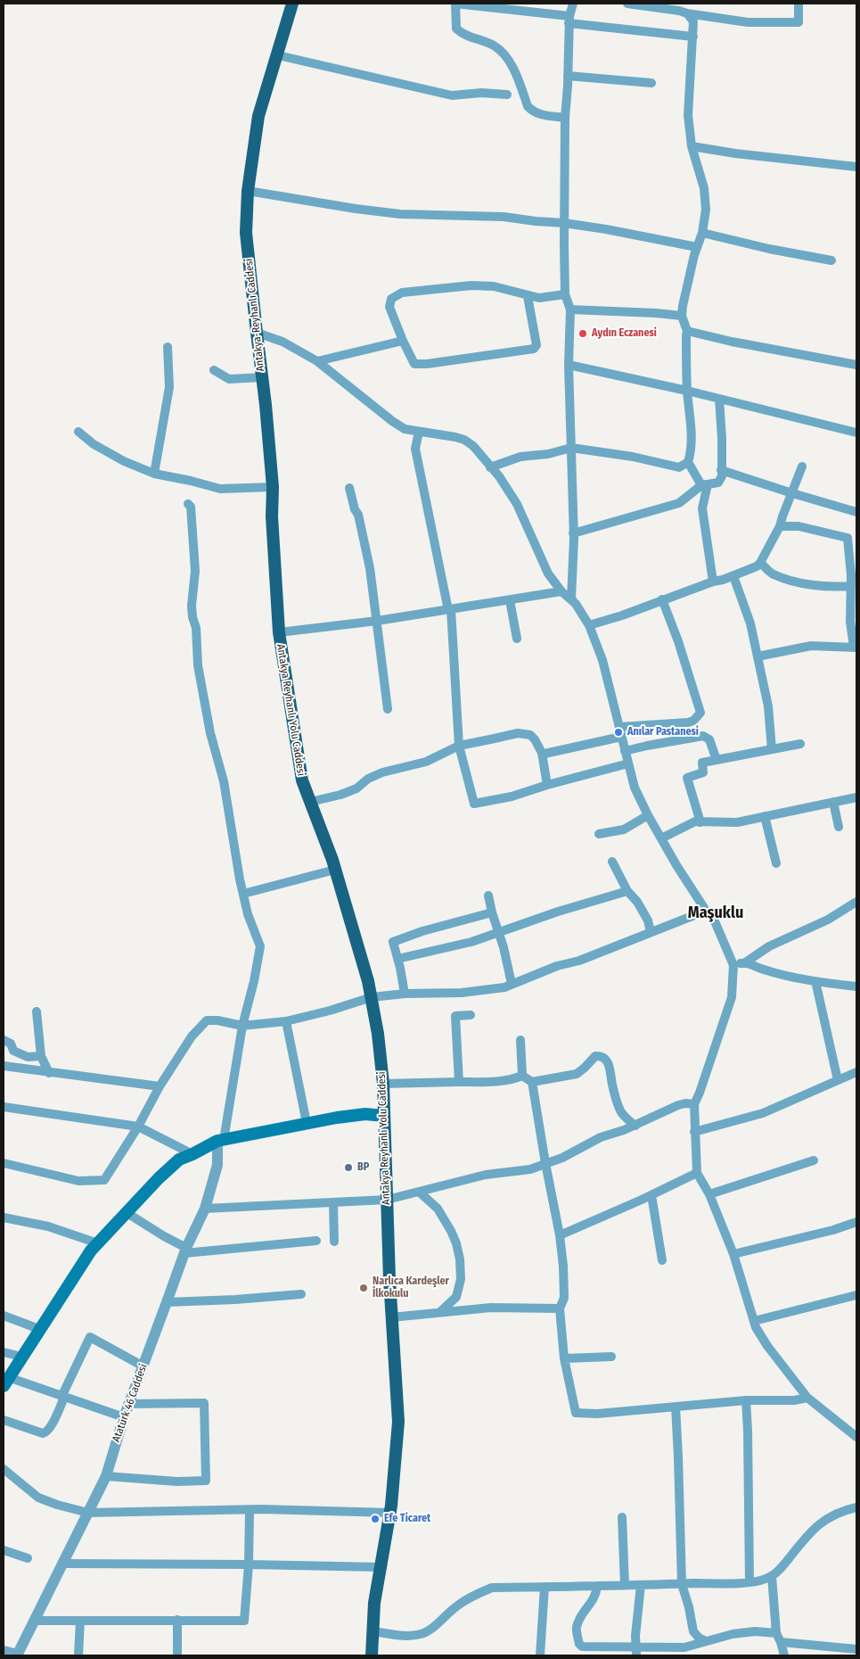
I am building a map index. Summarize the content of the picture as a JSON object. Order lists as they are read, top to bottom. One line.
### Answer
{"streets":{"main road":["Antakya-Reyhanlı Caddesi","Antakya Reyhanlı Yolu Caddesi"],"street":["Atatürk 46 Caddesi"]},"crossings":[["Antakya-Reyhanlı Caddesi","Antakya Reyhanlı Yolu Caddesi"]],"districts":["Maşuklu"],"places":["Aydın Eczanesi","Anılar Pastanesi","BP","Narlıca Kardeşler İlkokulu","Efe Ticaret"]}
